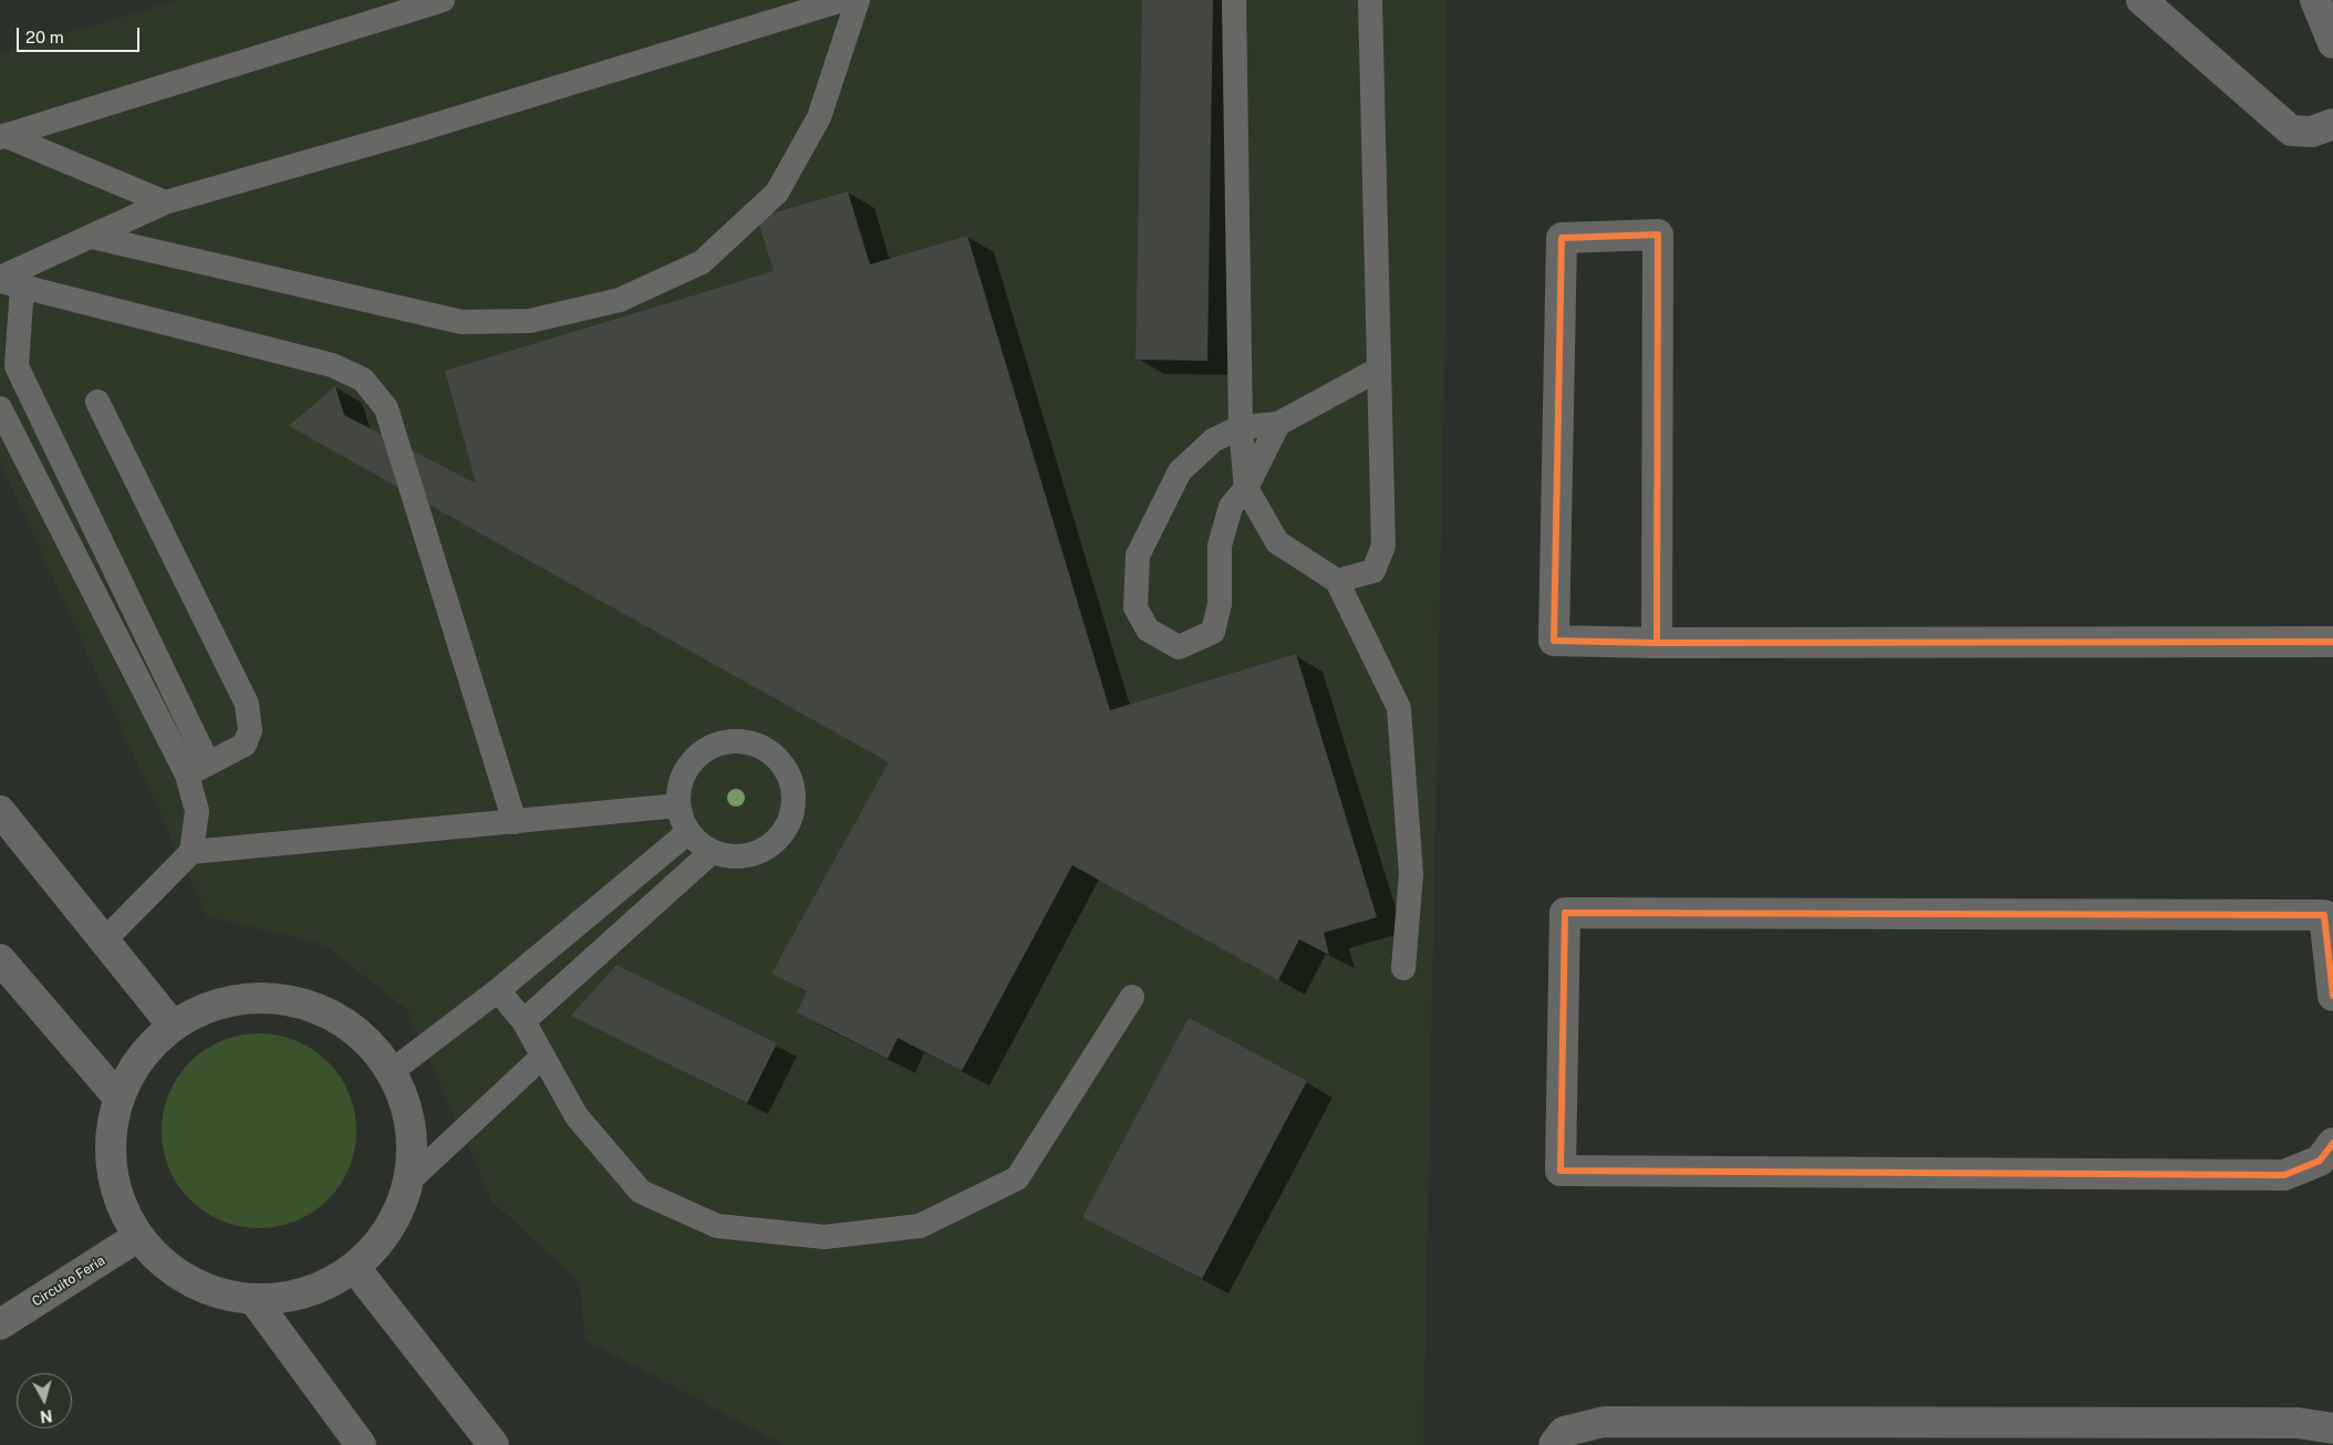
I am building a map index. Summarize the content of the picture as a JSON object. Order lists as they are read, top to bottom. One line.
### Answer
{"streets":{"street":["Circuito Feria"]},"scale_bar":"20 m","north":"bottom"}
